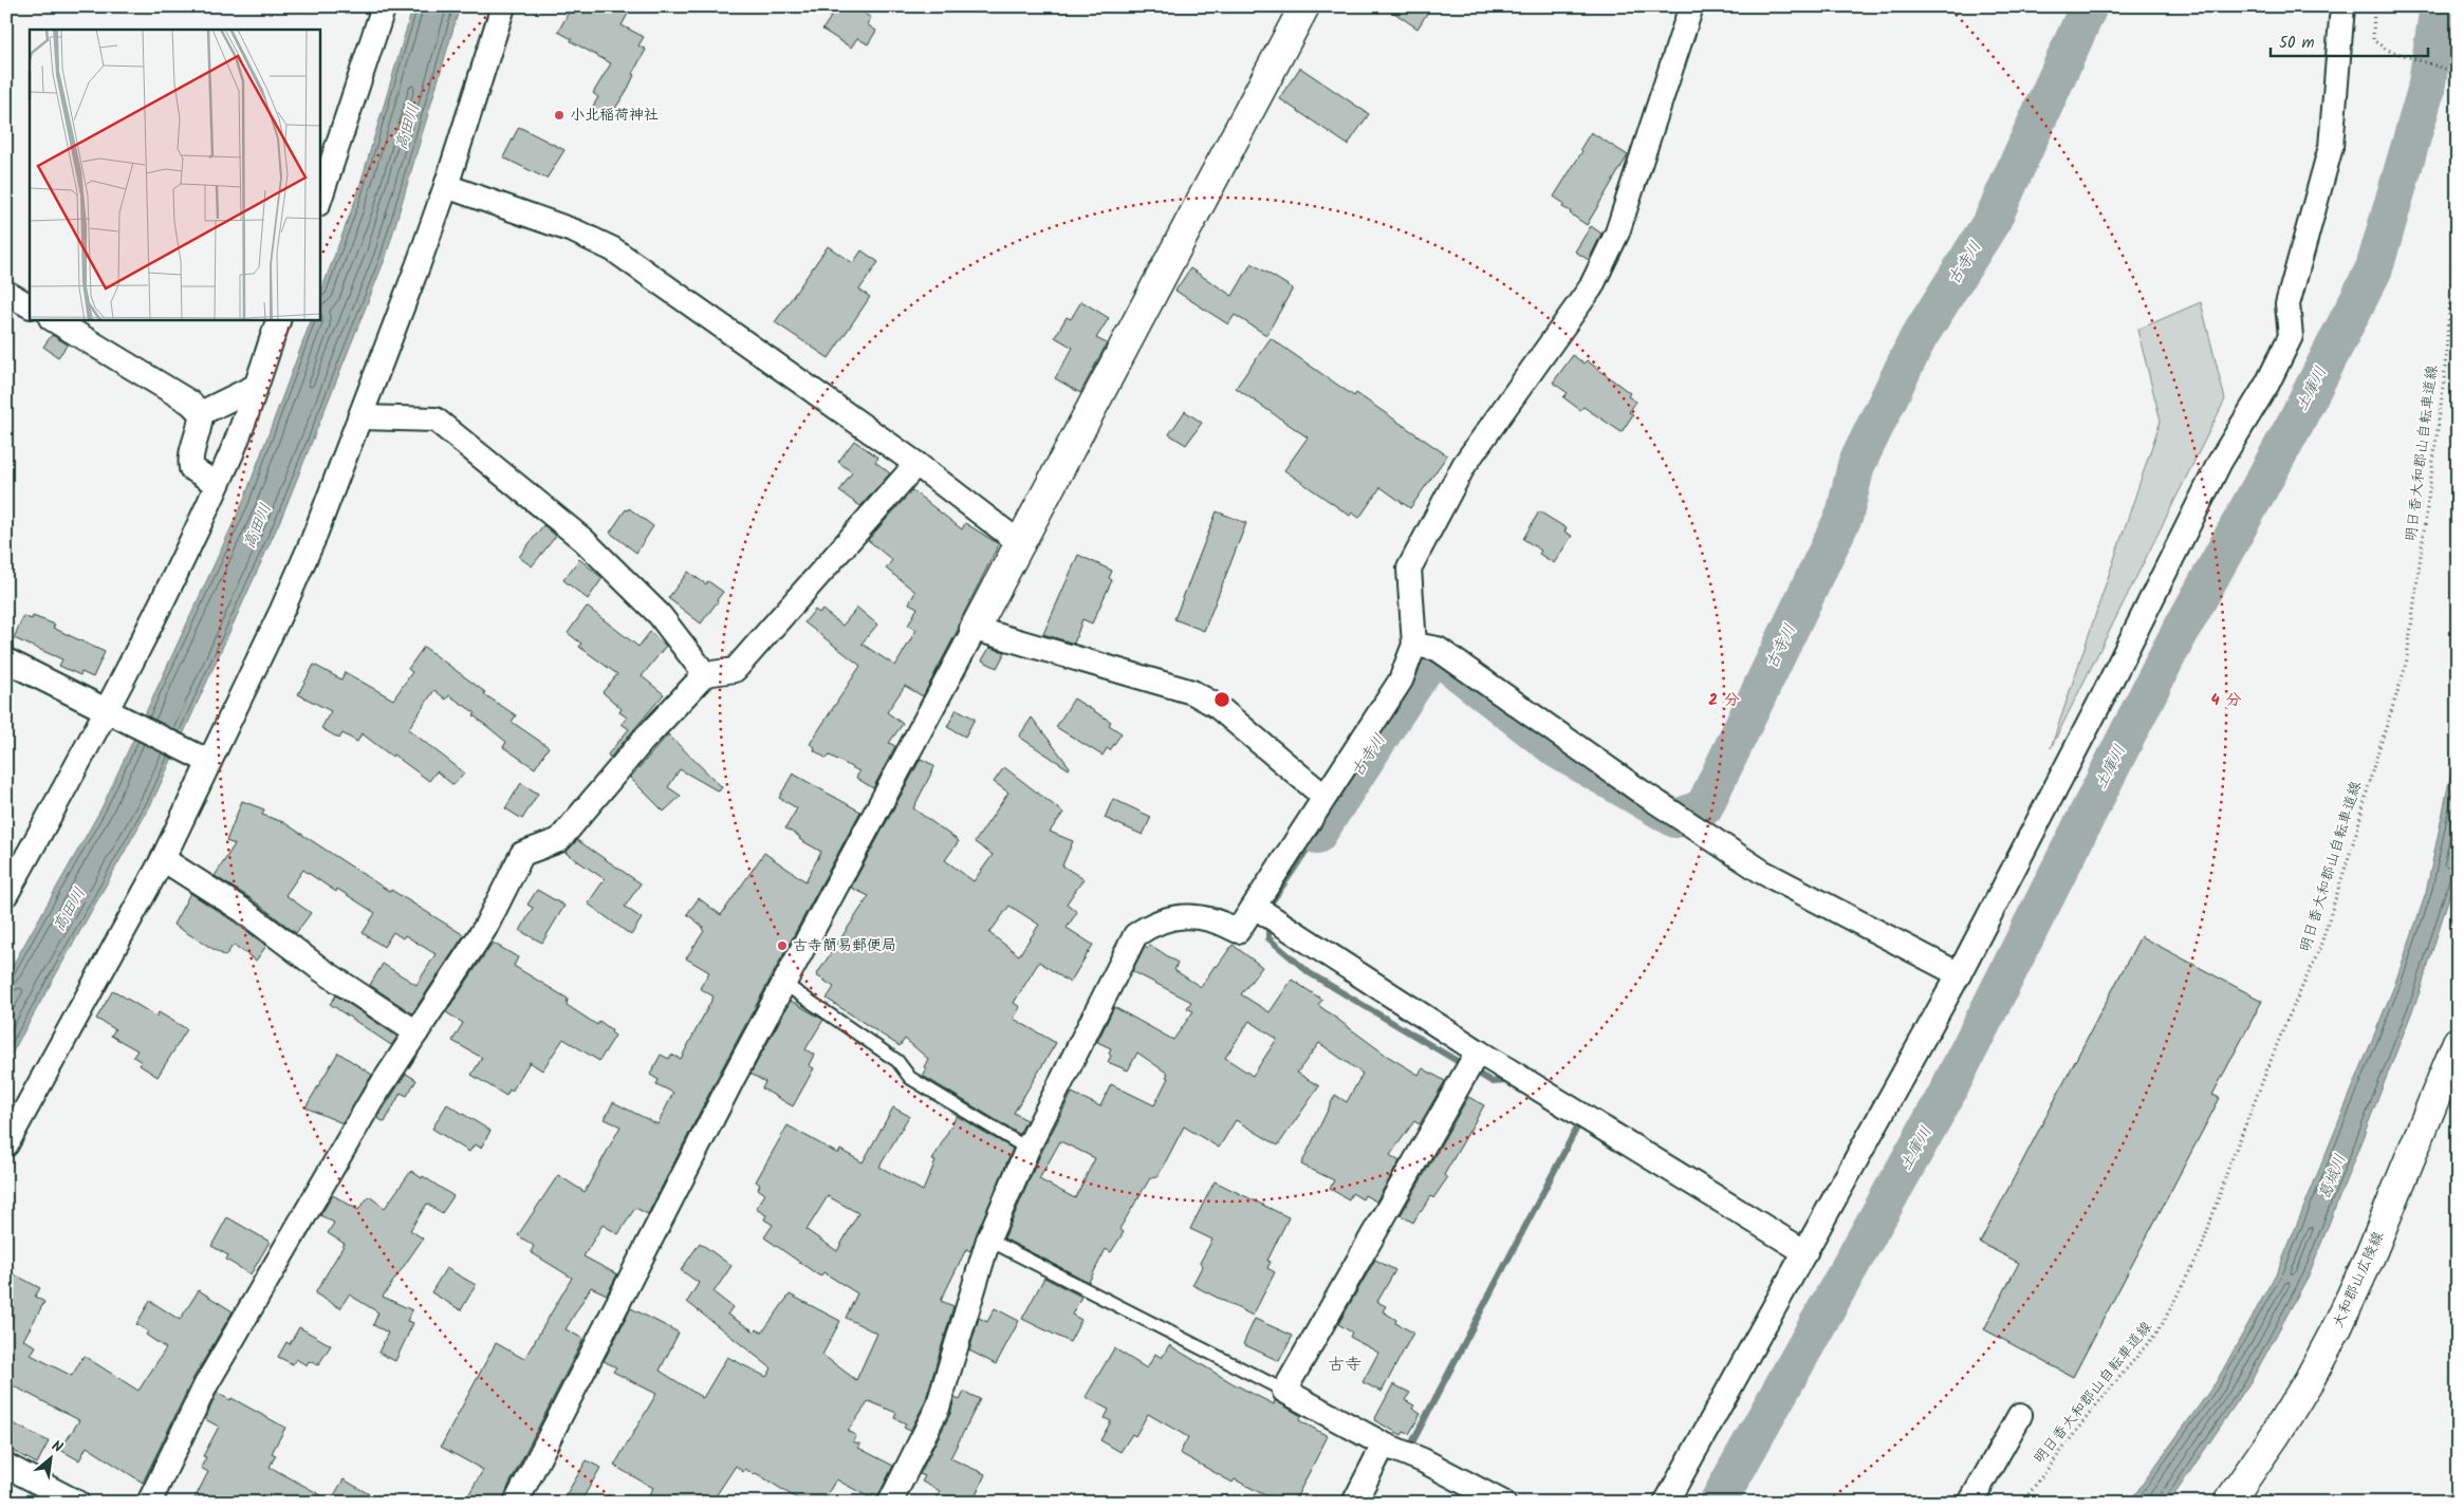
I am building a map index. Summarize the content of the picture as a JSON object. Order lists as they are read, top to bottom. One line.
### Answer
{"streets":{"street":["大和郡山広陵線"],"path":["明日香大和郡山自転車道線"]},"districts":["古寺"],"water":["高田川","古寺川","土庫川","葛城川"],"places":["小北稲荷神社","古寺簡易郵便局"],"scale_bar":"50 m","north":"top right","rings":["2 分","4 分"]}
